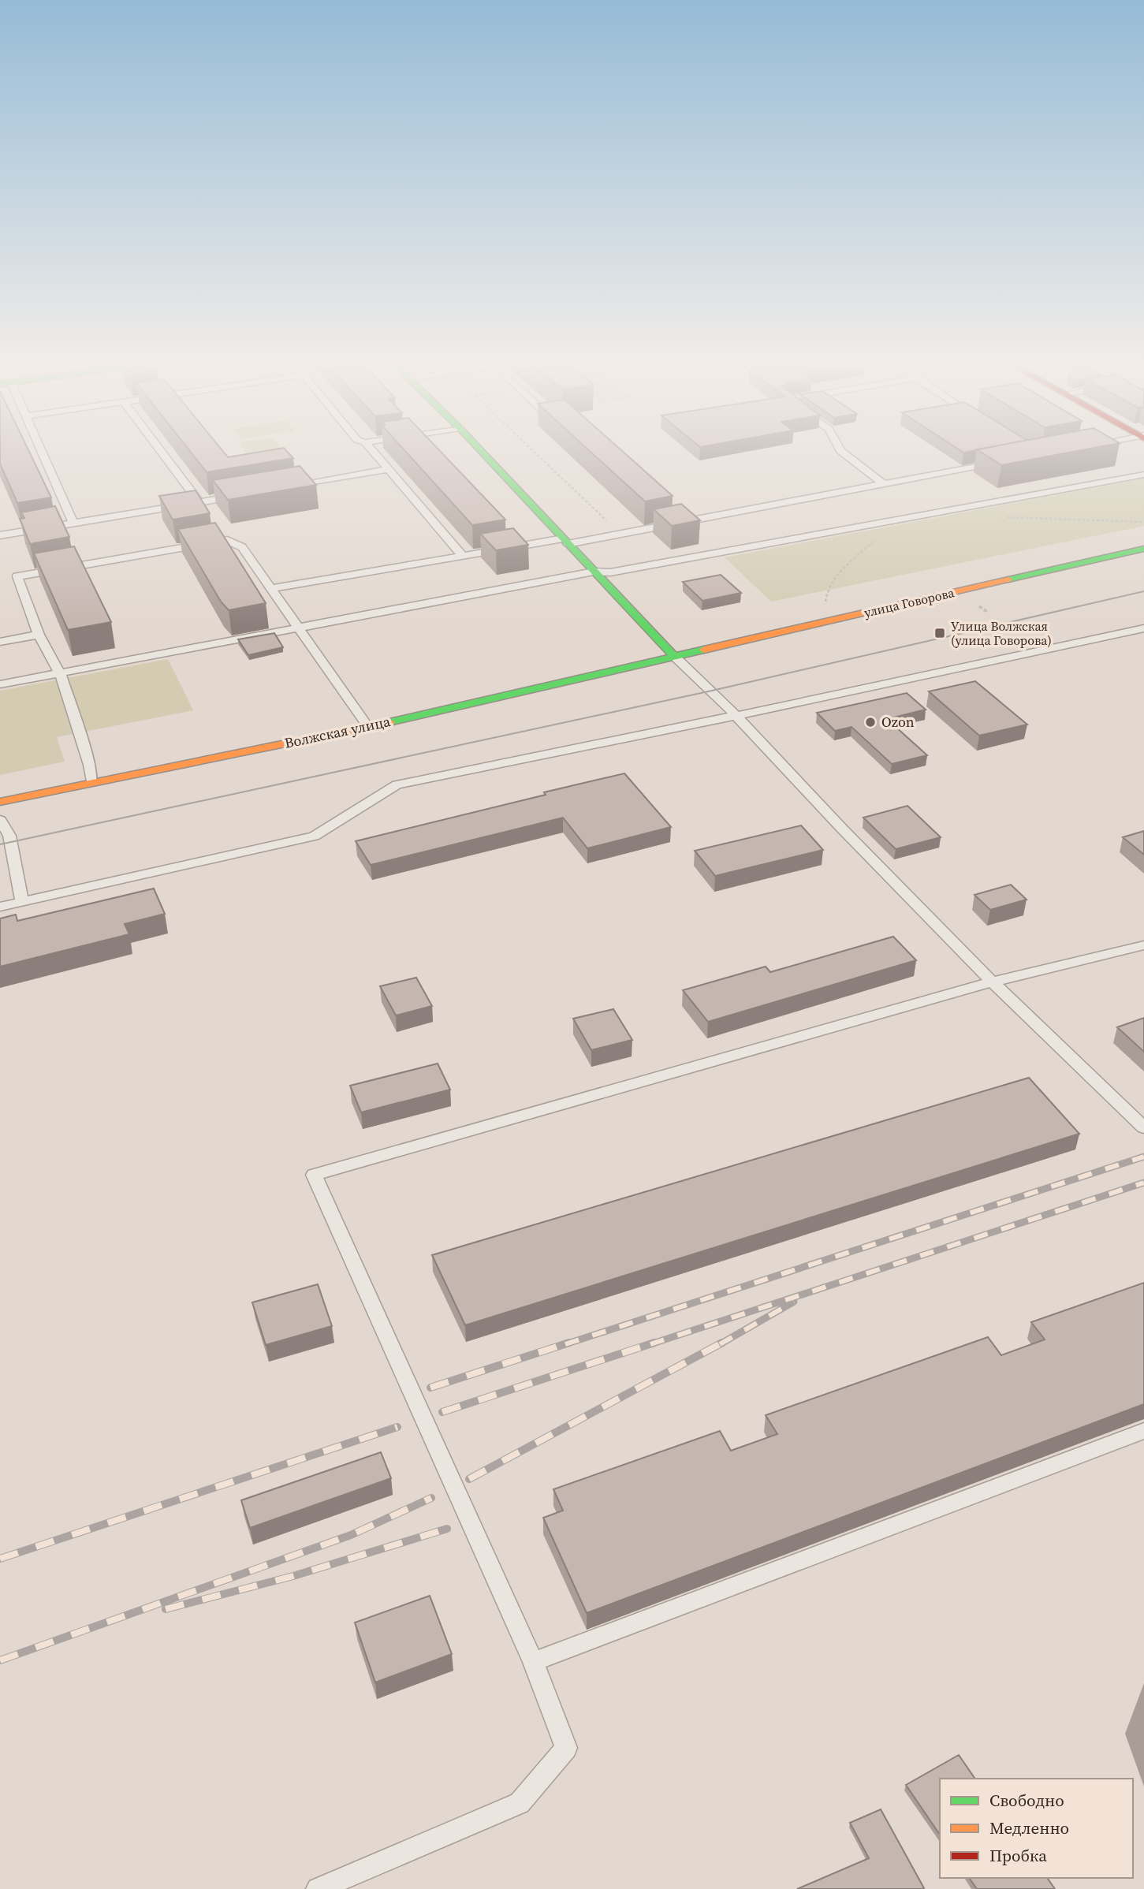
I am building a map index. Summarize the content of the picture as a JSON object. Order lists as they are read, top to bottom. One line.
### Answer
{"streets":{"street":["улица Говорова","Волжская улица"]},"crossings":[["улица Говорова","Волжская улица"]],"places":{"transit":["Улица Волжская (улица Говорова)"],"other":["Ozon"]},"legend":["Свободно","Медленно","Пробка"]}
